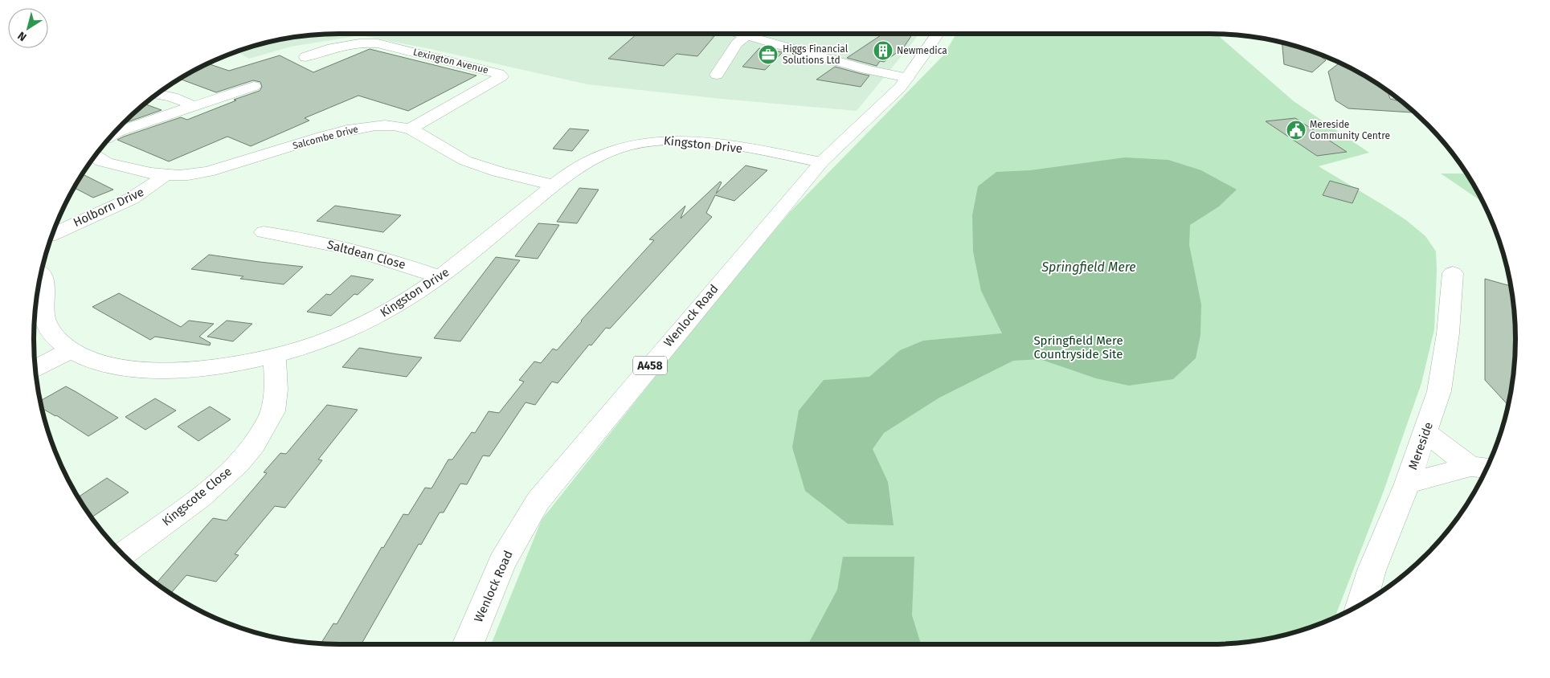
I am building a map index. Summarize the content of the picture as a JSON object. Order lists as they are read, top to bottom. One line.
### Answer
{"streets":{"street":["Lexington Avenue","Salcombe Drive","Kingston Drive","Holborn Drive","Saltdean Close","Wenlock Road","A458","Mereside","Kingscote Close"]},"crossings":[["Lexington Avenue","Salcombe Drive"],["Salcombe Drive","Kingston Drive"],["Salcombe Drive","Holborn Drive"],["Kingston Drive","Saltdean Close"],["Kingston Drive","Wenlock Road"],["Kingston Drive","Kingscote Close"]],"water":["Springfield Mere"],"parks":["Springfield Mere Countryside Site"],"places":{"building":["Newmedica"],"office":["Higgs Financial Solutions Ltd"],"public building":["Mereside Community Centre"]},"north":"bottom left"}
